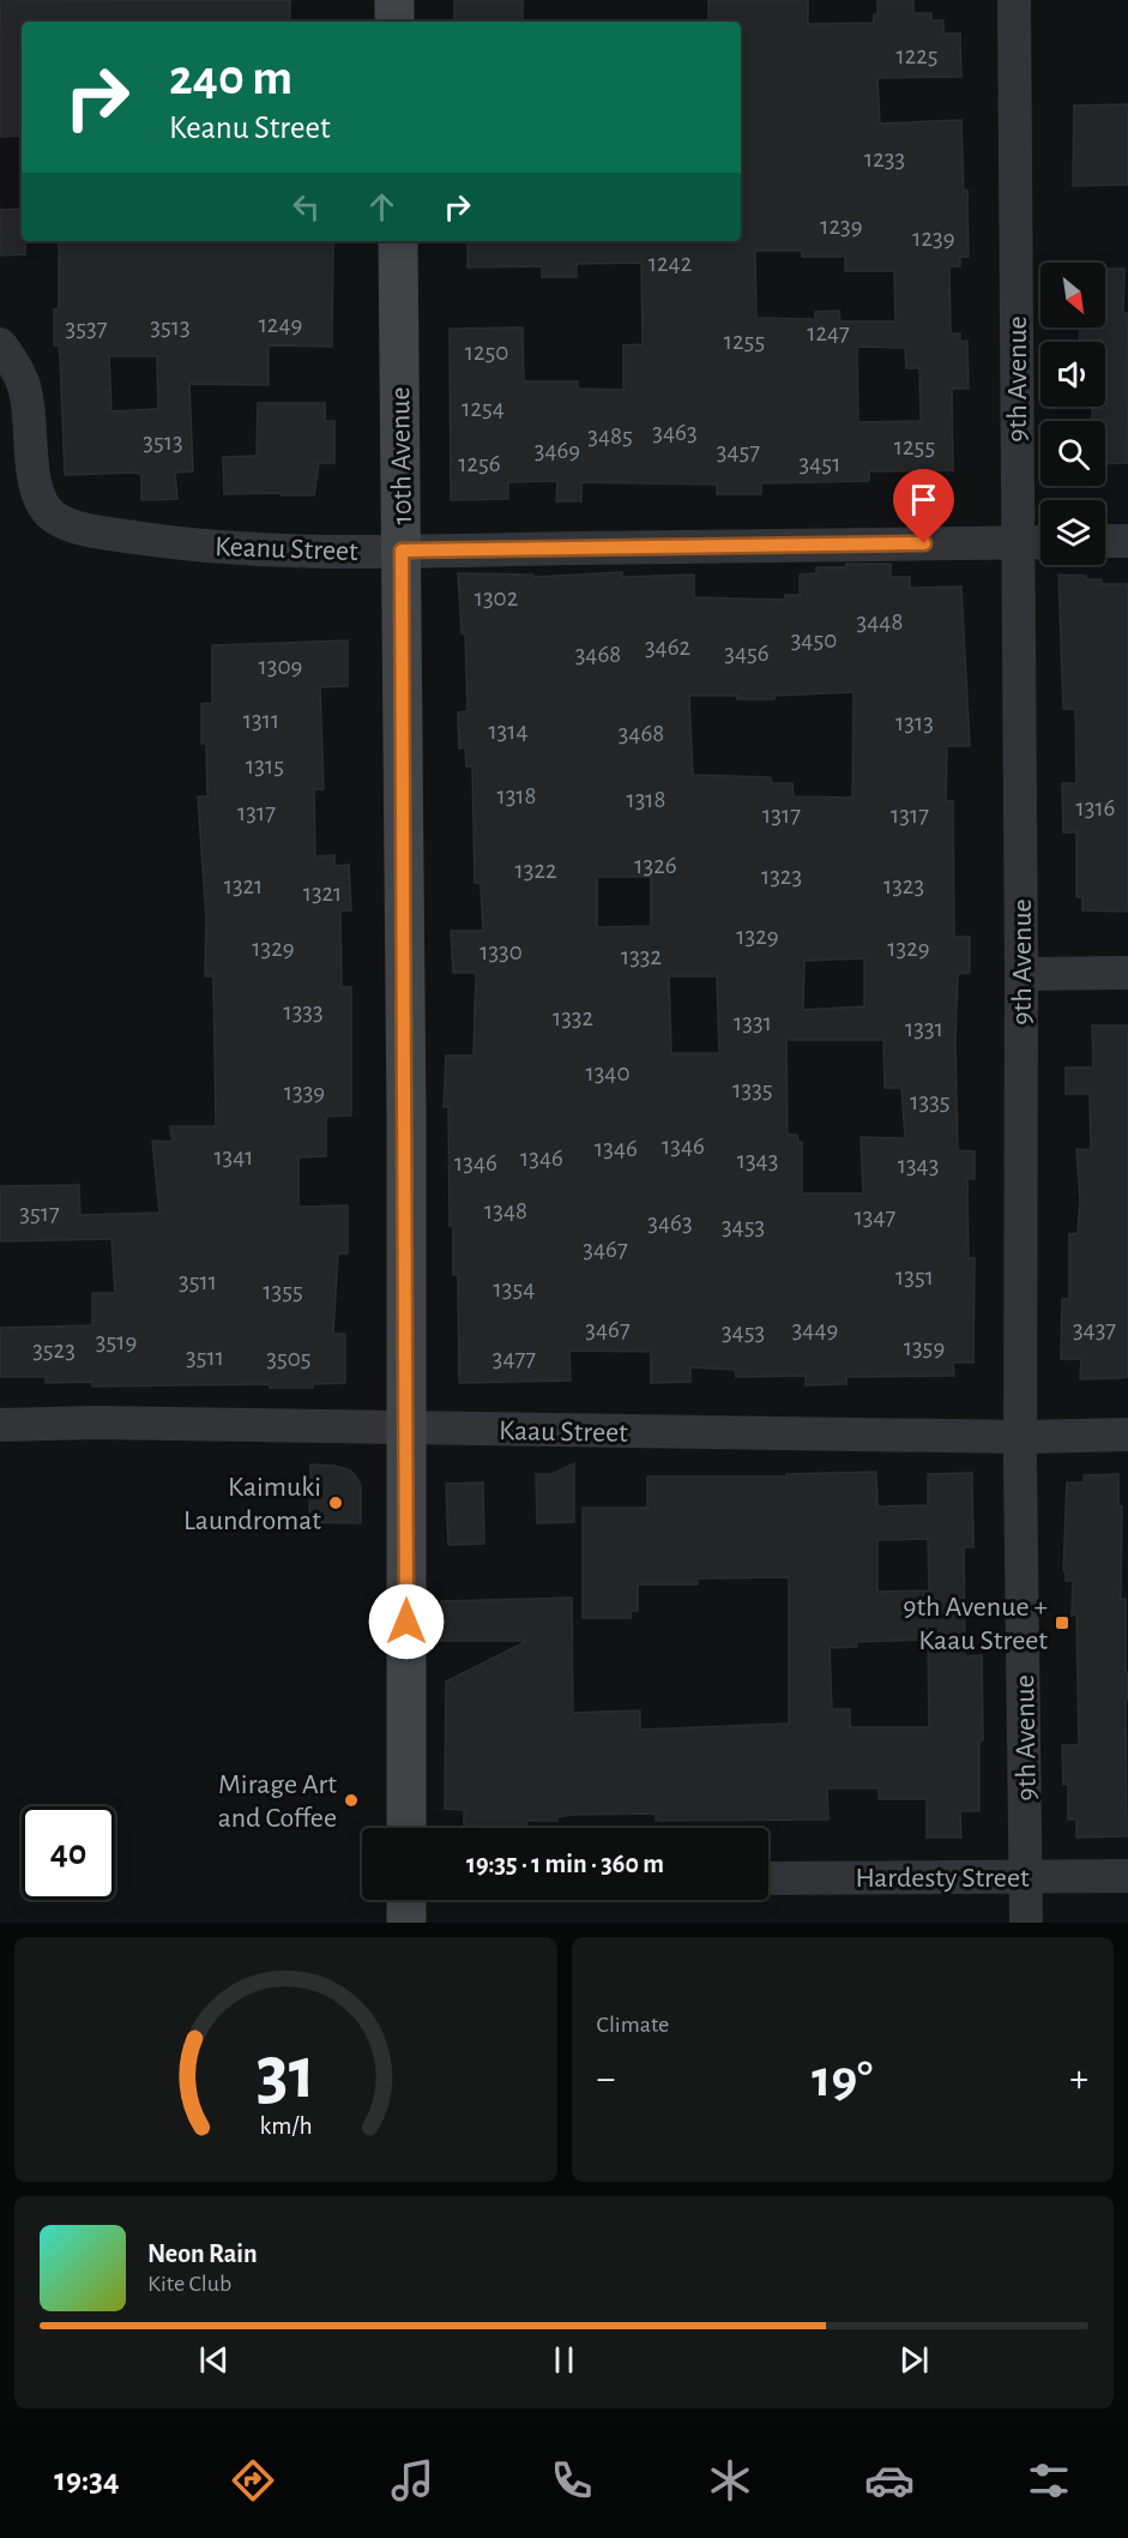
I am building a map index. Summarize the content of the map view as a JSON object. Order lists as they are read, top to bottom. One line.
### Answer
{"streets":{"street":["9th Avenue","10th Avenue","Keanu Street","Kaau Street","Hardesty Street"]},"crossings":[["9th Avenue","Keanu Street"],["9th Avenue","Kaau Street"],["9th Avenue","Hardesty Street"],["10th Avenue","Keanu Street"],["10th Avenue","Kaau Street"]],"places":{"other":["Kaimuki Laundromat","Mirage Art and Coffee"],"transit":["9th Avenue + Kaau Street"]},"house_numbers":["1225","1233","1239","1239","1242","1249","3513","3537","1247","1255","1250","1254","3463","3485","3513","1255","3469","3457","1256","3451","1302","3448","3450","3462","3456","3468","1309","1311","1313","1314","3468","1315","1318","1318","1316","1317","1317","1317","1326","1322","1323","1321","1323","1321","1329","1329","1329","1330","1332","1333","1332","1331","1331","1340","1335","1339","1335","1346","1346","1341","1346","1343","1346","1343","1348","3517","1347","3463","3453","3467","1351","3511","1354","1355","3467","3449","3437","3453","3519","1359","3523","3511","3505","3477"],"north":"bottom right","page":{"turn":["240 m","Keanu Street"],"limit":"40","trip":"19:35 · 1 min · 360 m","tile":"Climate","heat":["−","19°","+"],"song":["Neon Rain","Kite Club"],"tabs":"19:34","gauge":["31","km/h"]}}
